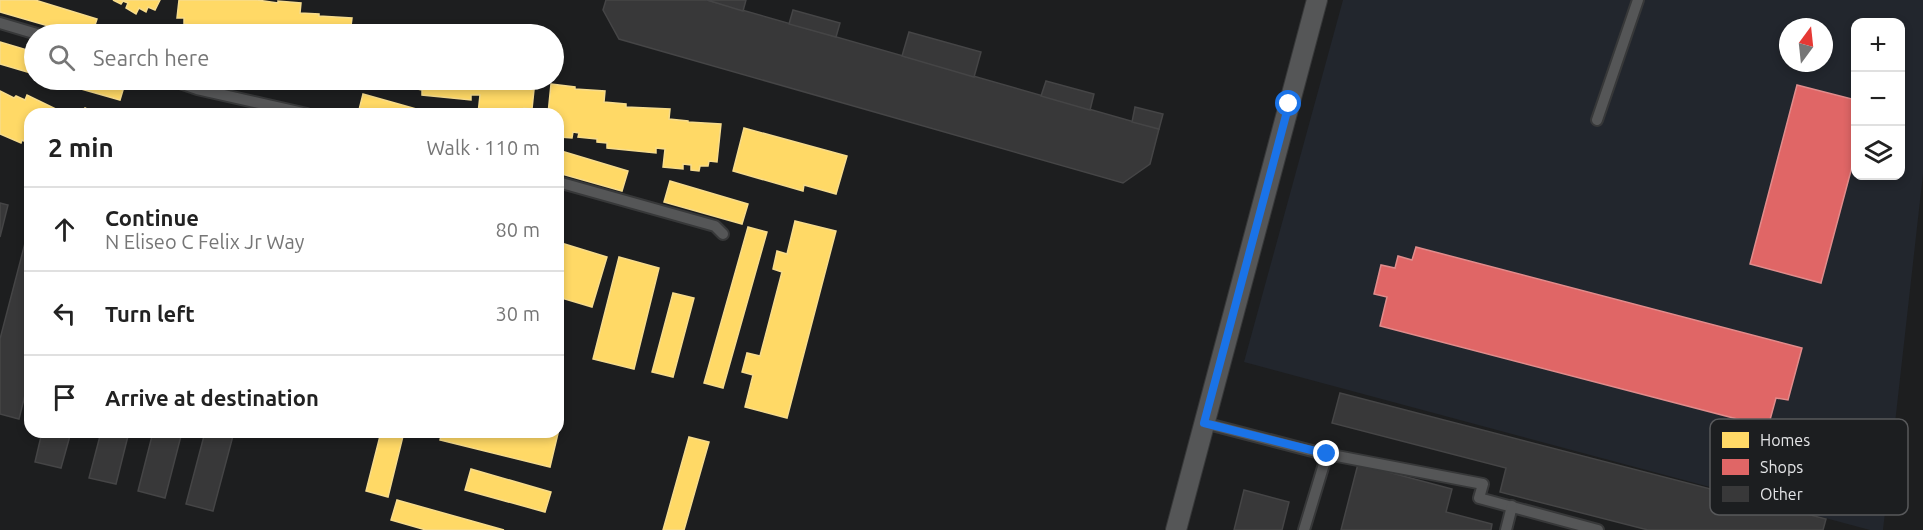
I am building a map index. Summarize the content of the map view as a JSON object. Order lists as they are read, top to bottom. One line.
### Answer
{"legend":["Homes","Shops","Other"],"north":"top","page":{"map_buttons":["+","−"],"search":"Search here","heading":["2 min","Walk · 110 m"],"list":[["Continue","N Eliseo C Felix Jr Way","80 m"],["Turn left","30 m"],"Arrive at destination"]}}
